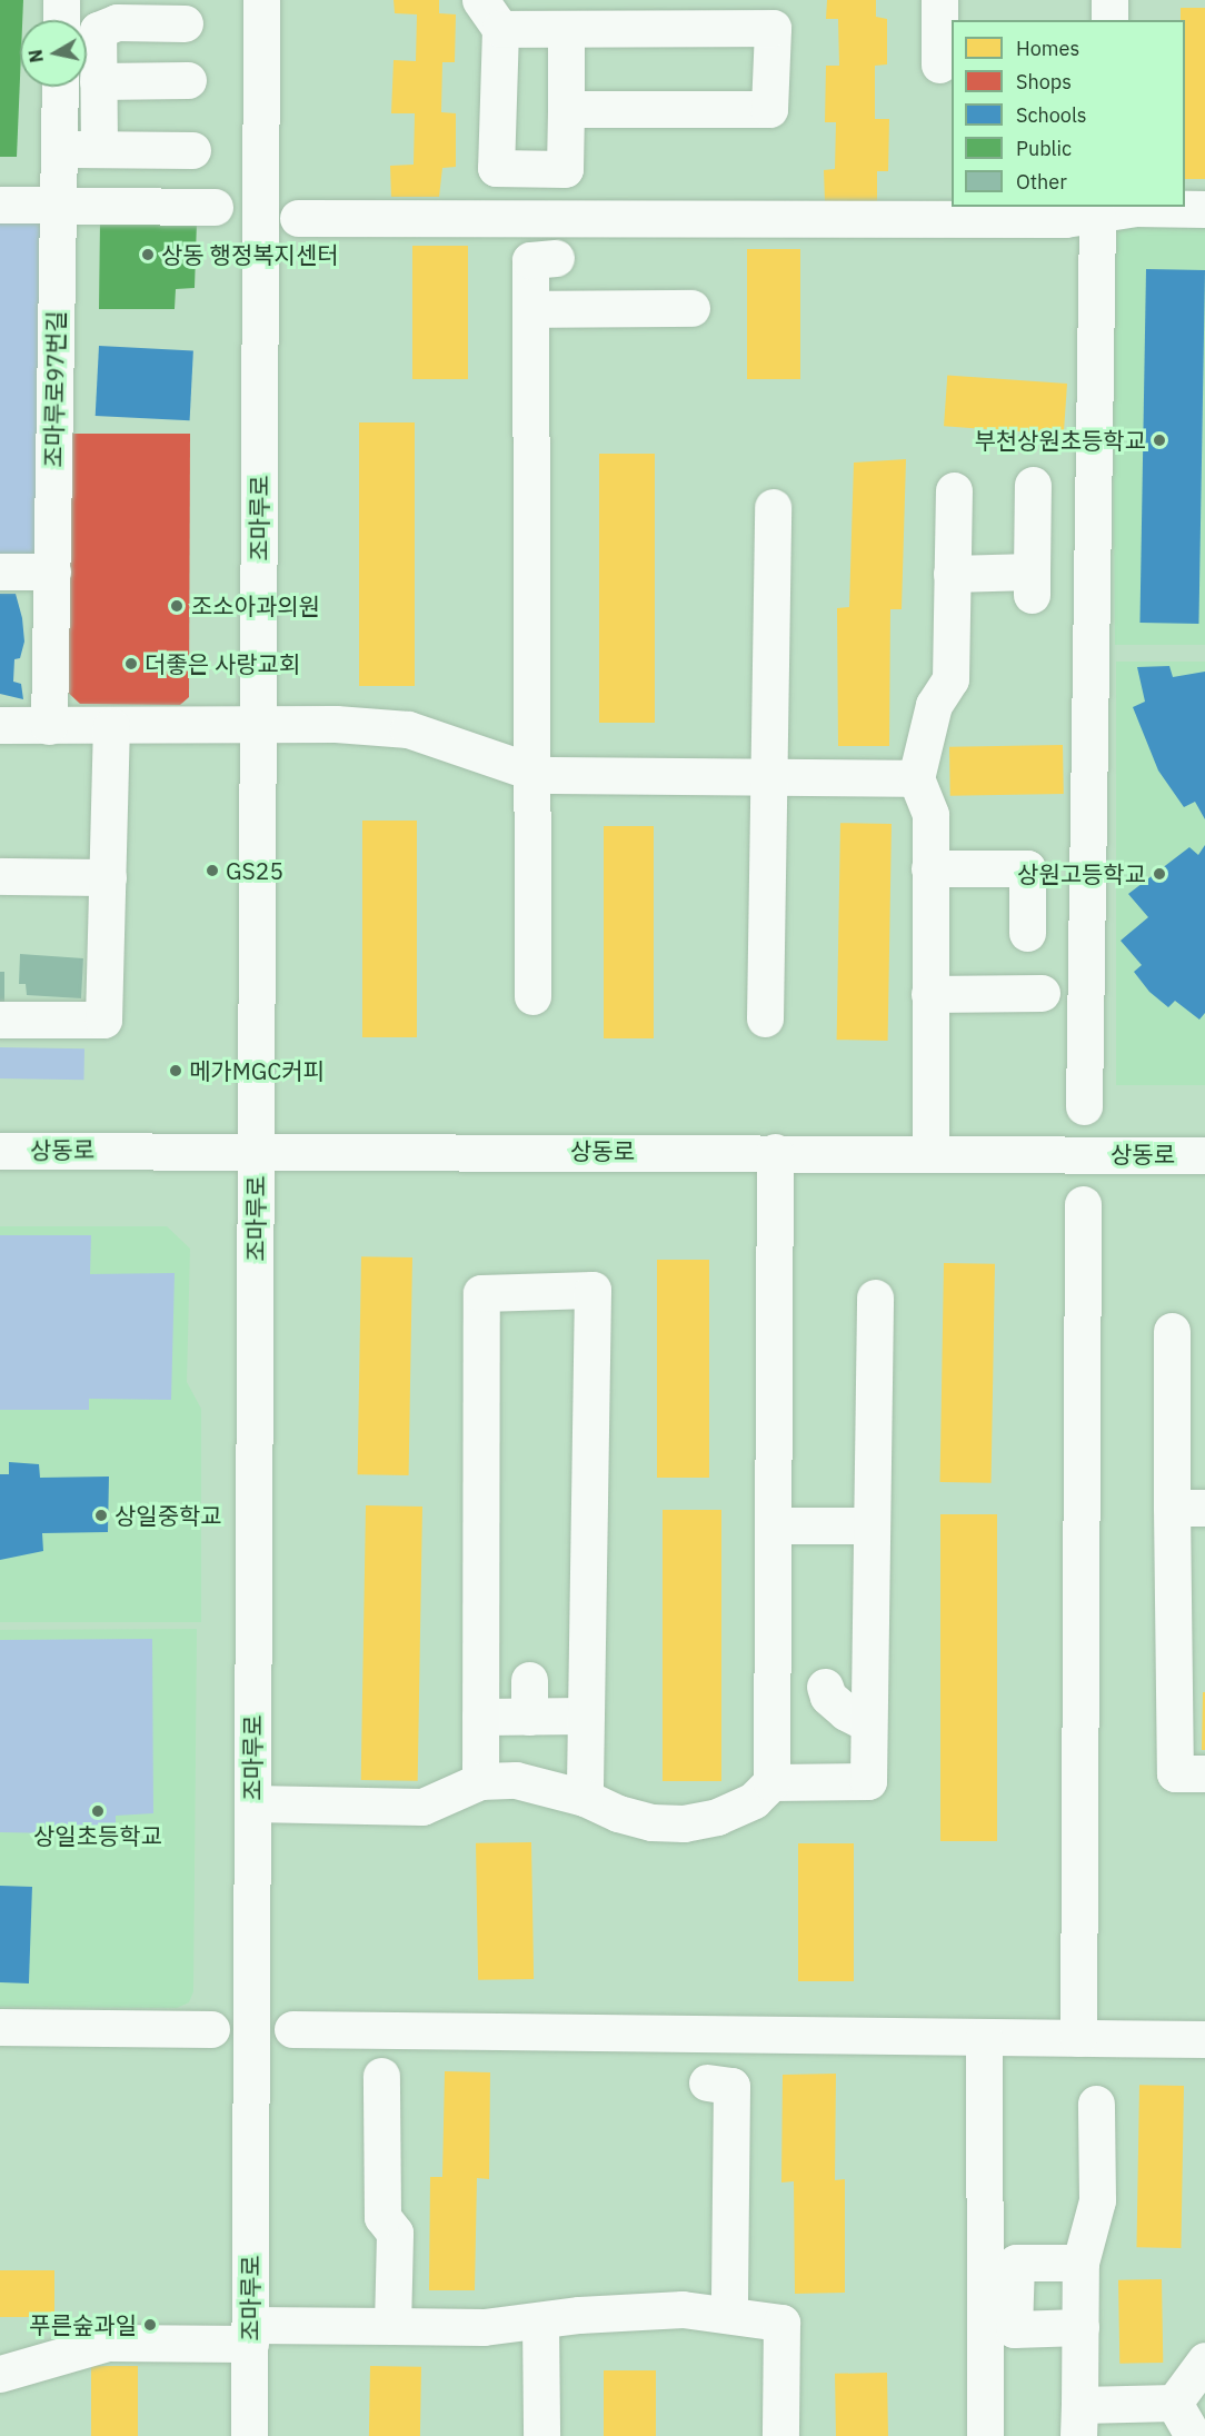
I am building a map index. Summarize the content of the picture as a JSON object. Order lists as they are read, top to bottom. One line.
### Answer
{"streets":{"street":["조마루로97번길","조마루로","상동로"]},"crossings":[["조마루로","상동로"]],"places":["상동 행정복지센터","부천상원초등학교","조소아과의원","더좋은 사랑교회","GS25","상원고등학교","메가MGC커피","상일중학교","상일초등학교","푸른숲과일"],"legend":["Homes","Shops","Schools","Public","Other"],"north":"left"}
